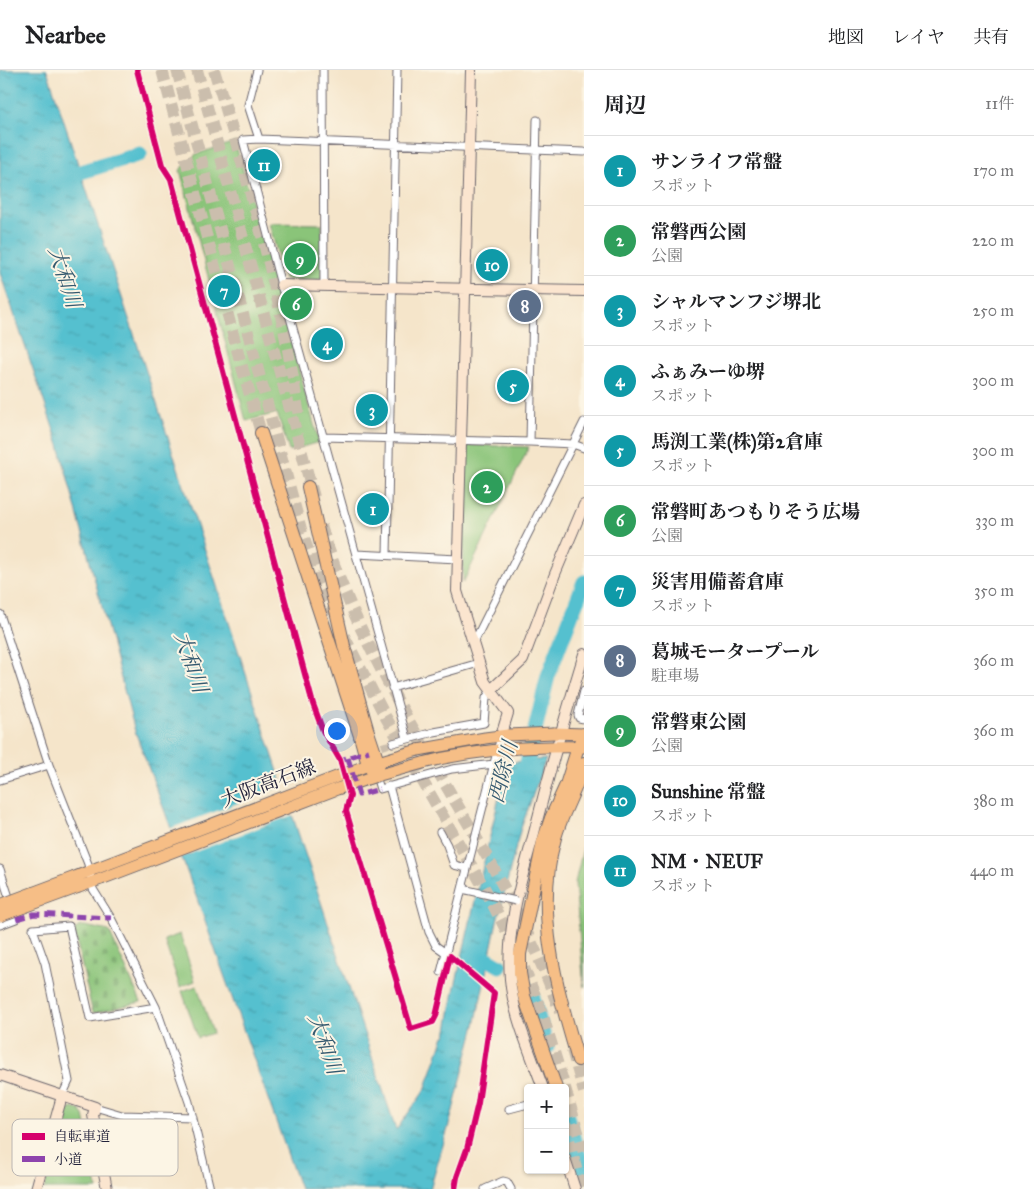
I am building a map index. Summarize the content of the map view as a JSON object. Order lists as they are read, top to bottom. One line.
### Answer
{"streets":{"main road":["大阪高石線"]},"water":["大和川","西除川"],"legend":["自転車道","小道"],"page":{"header":"Nearbee","nav":["地図","レイヤ","共有"],"heading":["周辺","11件"],"list":[{"mark":"1","name":"サンライフ常盤","note":"スポット","value":"170 m"},{"mark":"2","name":"常磐西公園","note":"公園","value":"220 m"},{"mark":"3","name":"シャルマンフジ堺北","note":"スポット","value":"250 m"},{"mark":"4","name":"ふぁみーゆ堺","note":"スポット","value":"300 m"},{"mark":"5","name":"馬渕工業(株)第2倉庫","note":"スポット","value":"300 m"},{"mark":"6","name":"常磐町あつもりそう広場","note":"公園","value":"330 m"},{"mark":"7","name":"災害用備蓄倉庫","note":"スポット","value":"350 m"},{"mark":"8","name":"葛城モータープール","note":"駐車場","value":"360 m"},{"mark":"9","name":"常磐東公園","note":"公園","value":"360 m"},{"mark":"10","name":"Sunshine 常盤","note":"スポット","value":"380 m"},{"mark":"11","name":"NM・NEUF","note":"スポット","value":"440 m"}],"pins":["11","9","10","7","6","8","4","5","3","2","1"],"map_buttons":["+","−"]}}
